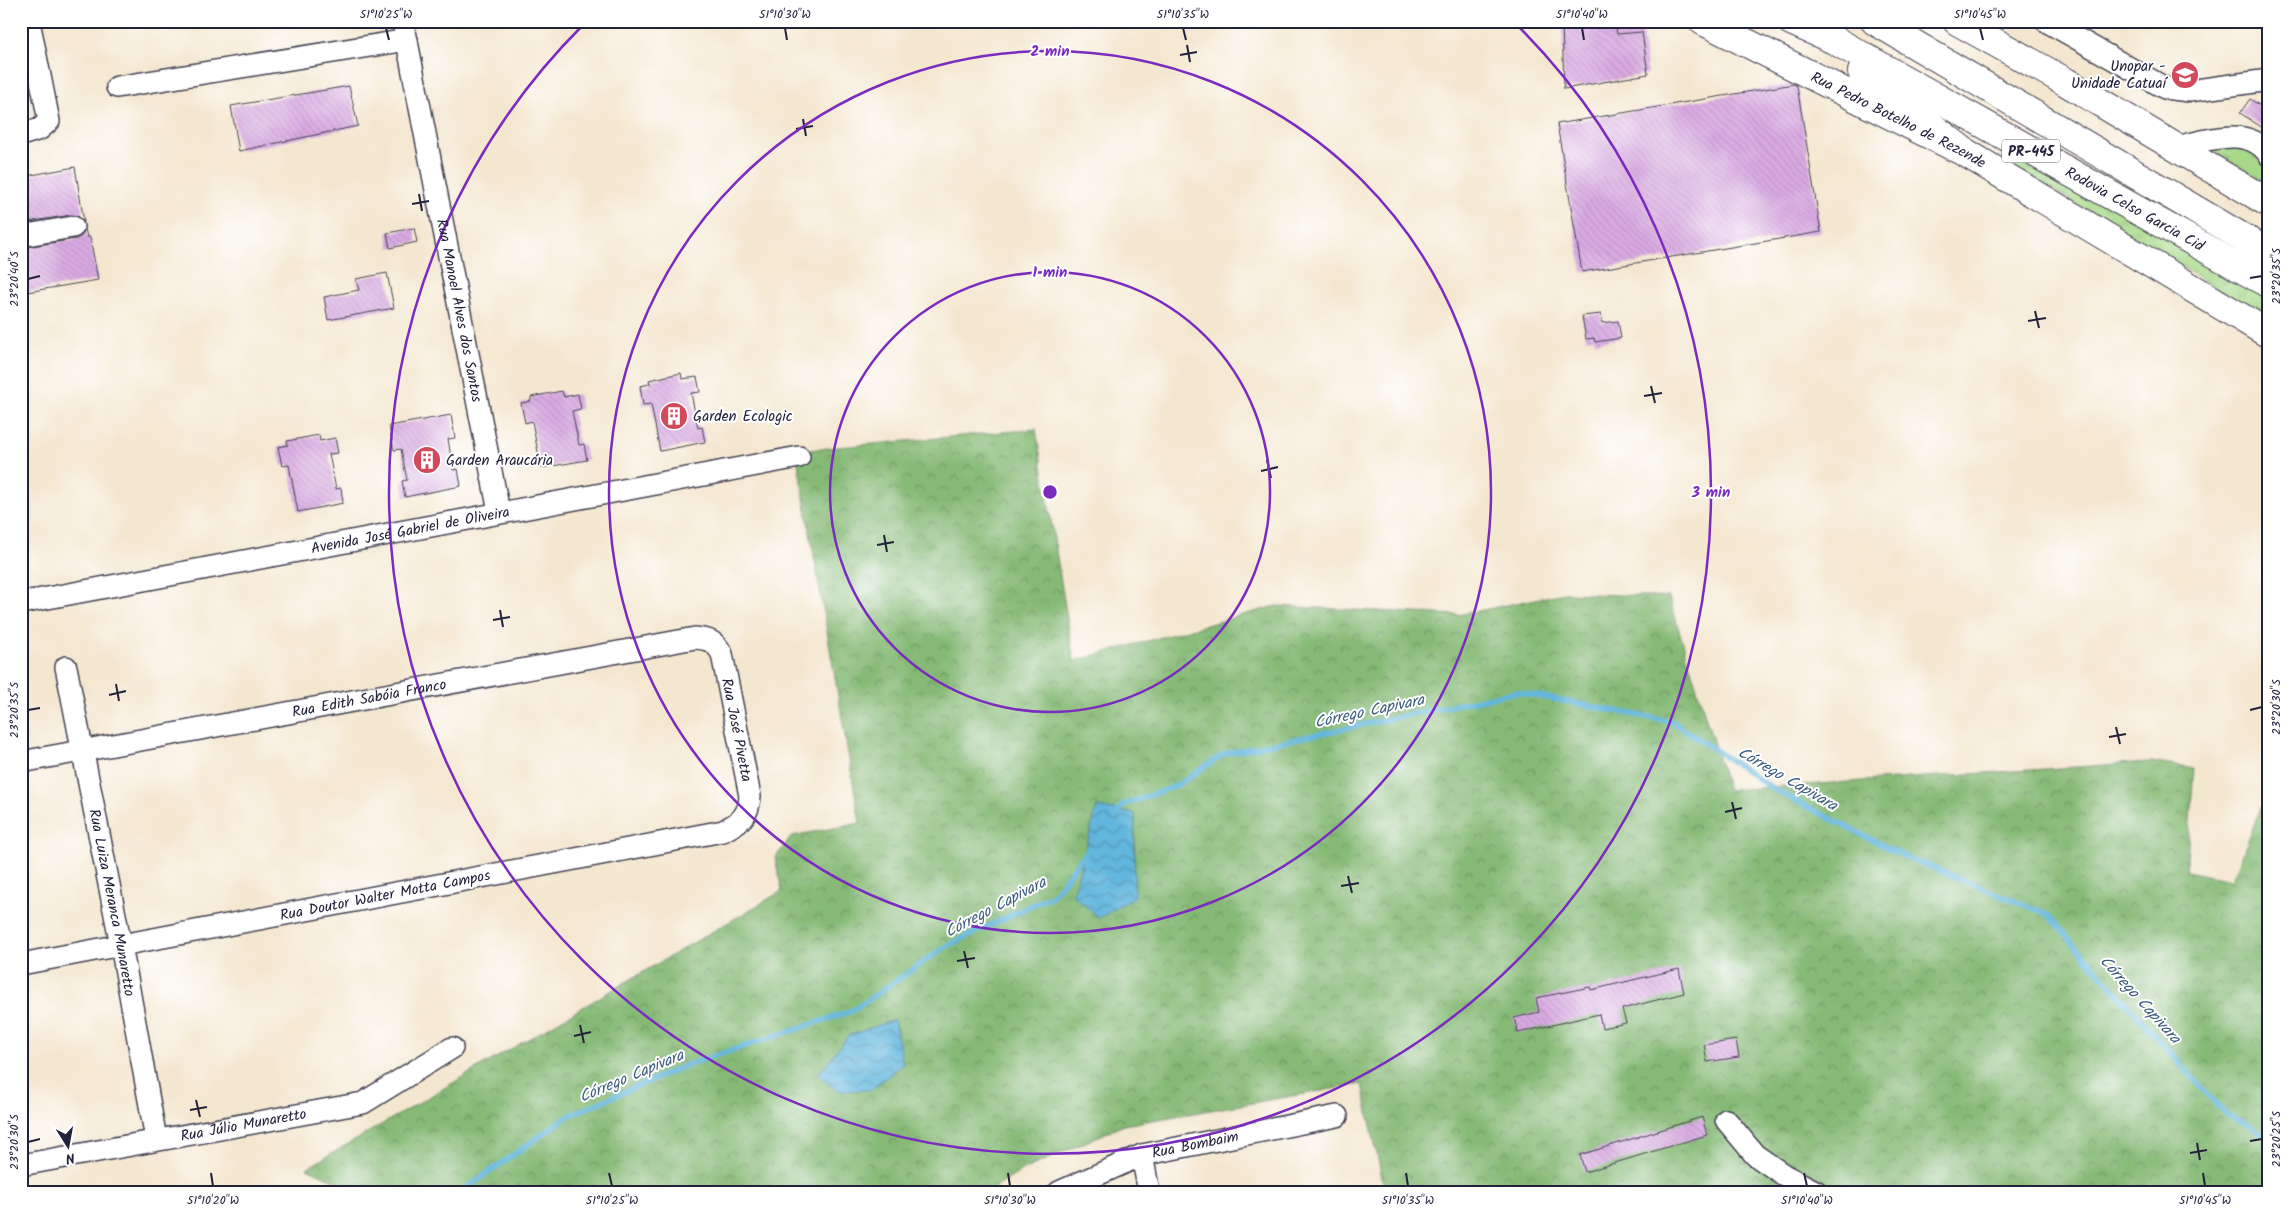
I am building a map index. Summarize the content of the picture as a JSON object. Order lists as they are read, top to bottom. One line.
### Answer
{"streets":{"main road":["Rua Pedro Botelho de Rezende","PR-445","Rodovia Celso Garcia Cid"],"street":["Rua Manoel Alves dos Santos","Avenida José Gabriel de Oliveira","Rua Edith Sabóia Franco","Rua José Pivetta","Rua Doutor Walter Motta Campos","Rua Luiza Meranca Munaretto","Rua Júlio Munaretto","Rua Bombaim"]},"crossings":[["Rua Manoel Alves dos Santos","Avenida José Gabriel de Oliveira"],["Rua Edith Sabóia Franco","Rua José Pivetta"],["Rua Edith Sabóia Franco","Rua Luiza Meranca Munaretto"],["Rua José Pivetta","Rua Doutor Walter Motta Campos"],["Rua Doutor Walter Motta Campos","Rua Luiza Meranca Munaretto"],["Rua Luiza Meranca Munaretto","Rua Júlio Munaretto"]],"water":["Córrego Capivara"],"places":{"school or university":["Unopar - Unidade Catuaí"],"building":["Garden Ecologic","Garden Araucária"]},"north":"bottom","coordinates":["51°10'25\"W","51°10'30\"W","51°10'35\"W","51°10'40\"W","51°10'45\"W","23°20'35\"S","23°20'40\"S","23°20'30\"S","23°20'25\"S","51°10'20\"W"],"rings":["2 min","1 min","3 min"]}
